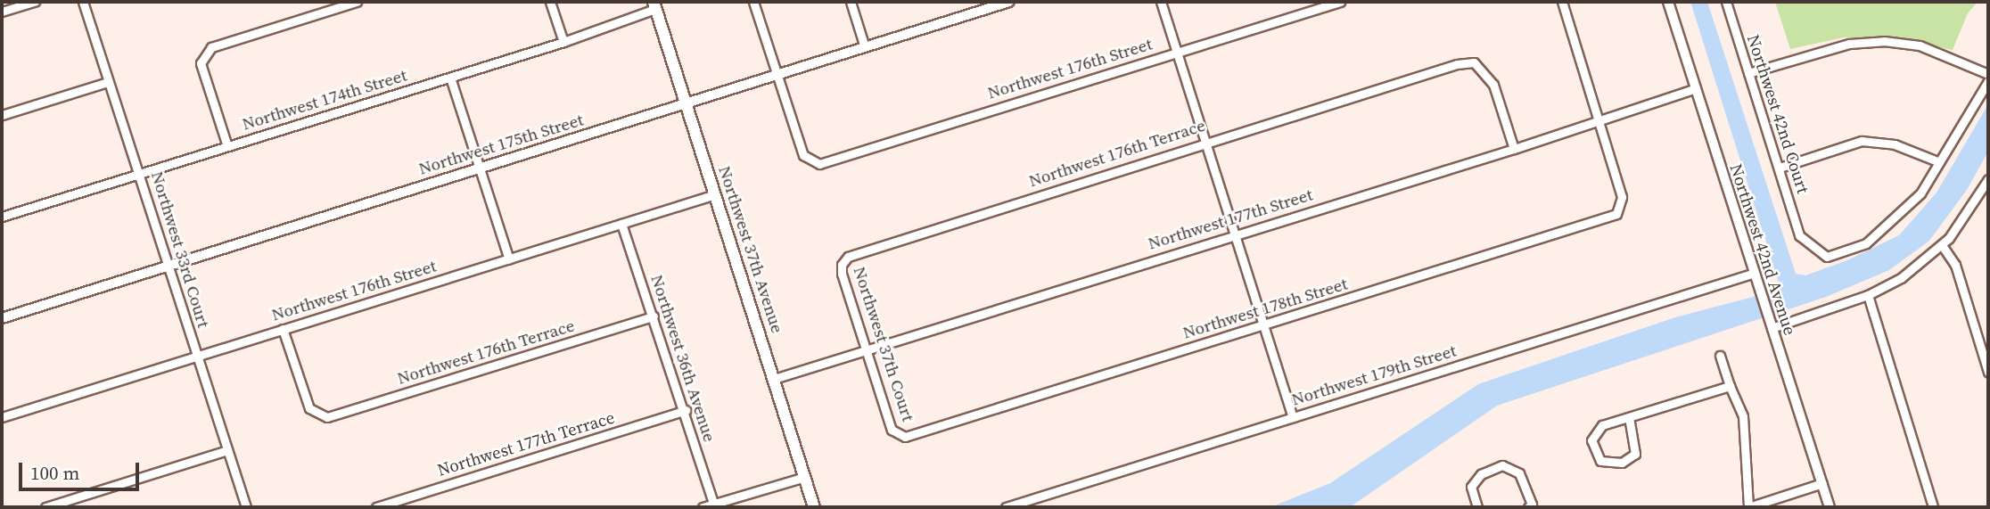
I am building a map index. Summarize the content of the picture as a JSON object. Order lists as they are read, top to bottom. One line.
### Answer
{"streets":{"main road":["Northwest 37th Avenue"],"street":["Northwest 176th Street","Northwest 174th Street","Northwest 42nd Court","Northwest 175th Street","Northwest 176th Terrace","Northwest 177th Street","Northwest 33rd Court","Northwest 42nd Avenue","Northwest 178th Street","Northwest 37th Court","Northwest 36th Avenue","Northwest 179th Street","Northwest 177th Terrace"]},"crossings":[["Northwest 176th Street","Northwest 175th Street"],["Northwest 176th Street","Northwest 176th Terrace"],["Northwest 176th Street","Northwest 33rd Court"],["Northwest 176th Street","Northwest 37th Avenue"],["Northwest 176th Street","Northwest 36th Avenue"],["Northwest 174th Street","Northwest 33rd Court"],["Northwest 174th Street","Northwest 37th Avenue"],["Northwest 175th Street","Northwest 33rd Court"],["Northwest 175th Street","Northwest 37th Avenue"],["Northwest 176th Terrace","Northwest 177th Street"],["Northwest 176th Terrace","Northwest 37th Court"],["Northwest 176th Terrace","Northwest 36th Avenue"],["Northwest 177th Street","Northwest 37th Avenue"],["Northwest 177th Street","Northwest 42nd Avenue"],["Northwest 177th Street","Northwest 178th Street"],["Northwest 177th Street","Northwest 37th Court"],["Northwest 42nd Avenue","Northwest 179th Street"],["Northwest 178th Street","Northwest 37th Court"],["Northwest 36th Avenue","Northwest 177th Terrace"]],"scale_bar":"100 m"}
